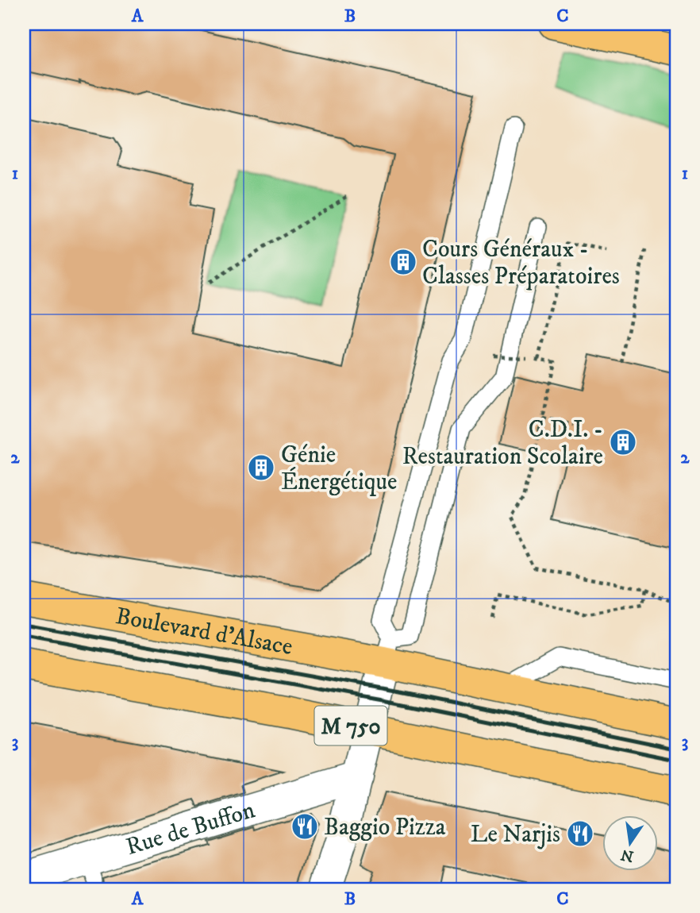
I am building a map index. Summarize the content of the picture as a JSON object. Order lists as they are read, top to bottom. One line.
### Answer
{"streets":{"main road":["Boulevard d'Alsace","M 750"],"street":["Rue de Buffon"]},"places":{"building":["Cours Généraux - Classes Préparatoires","C.D.I. - Restauration Scolaire","Génie Énergétique"],"restaurant":["Baggio Pizza","Le Narjis"]},"north":"bottom","grid":{"columns":["A","B","C"],"rows":["1","2","3"]}}
